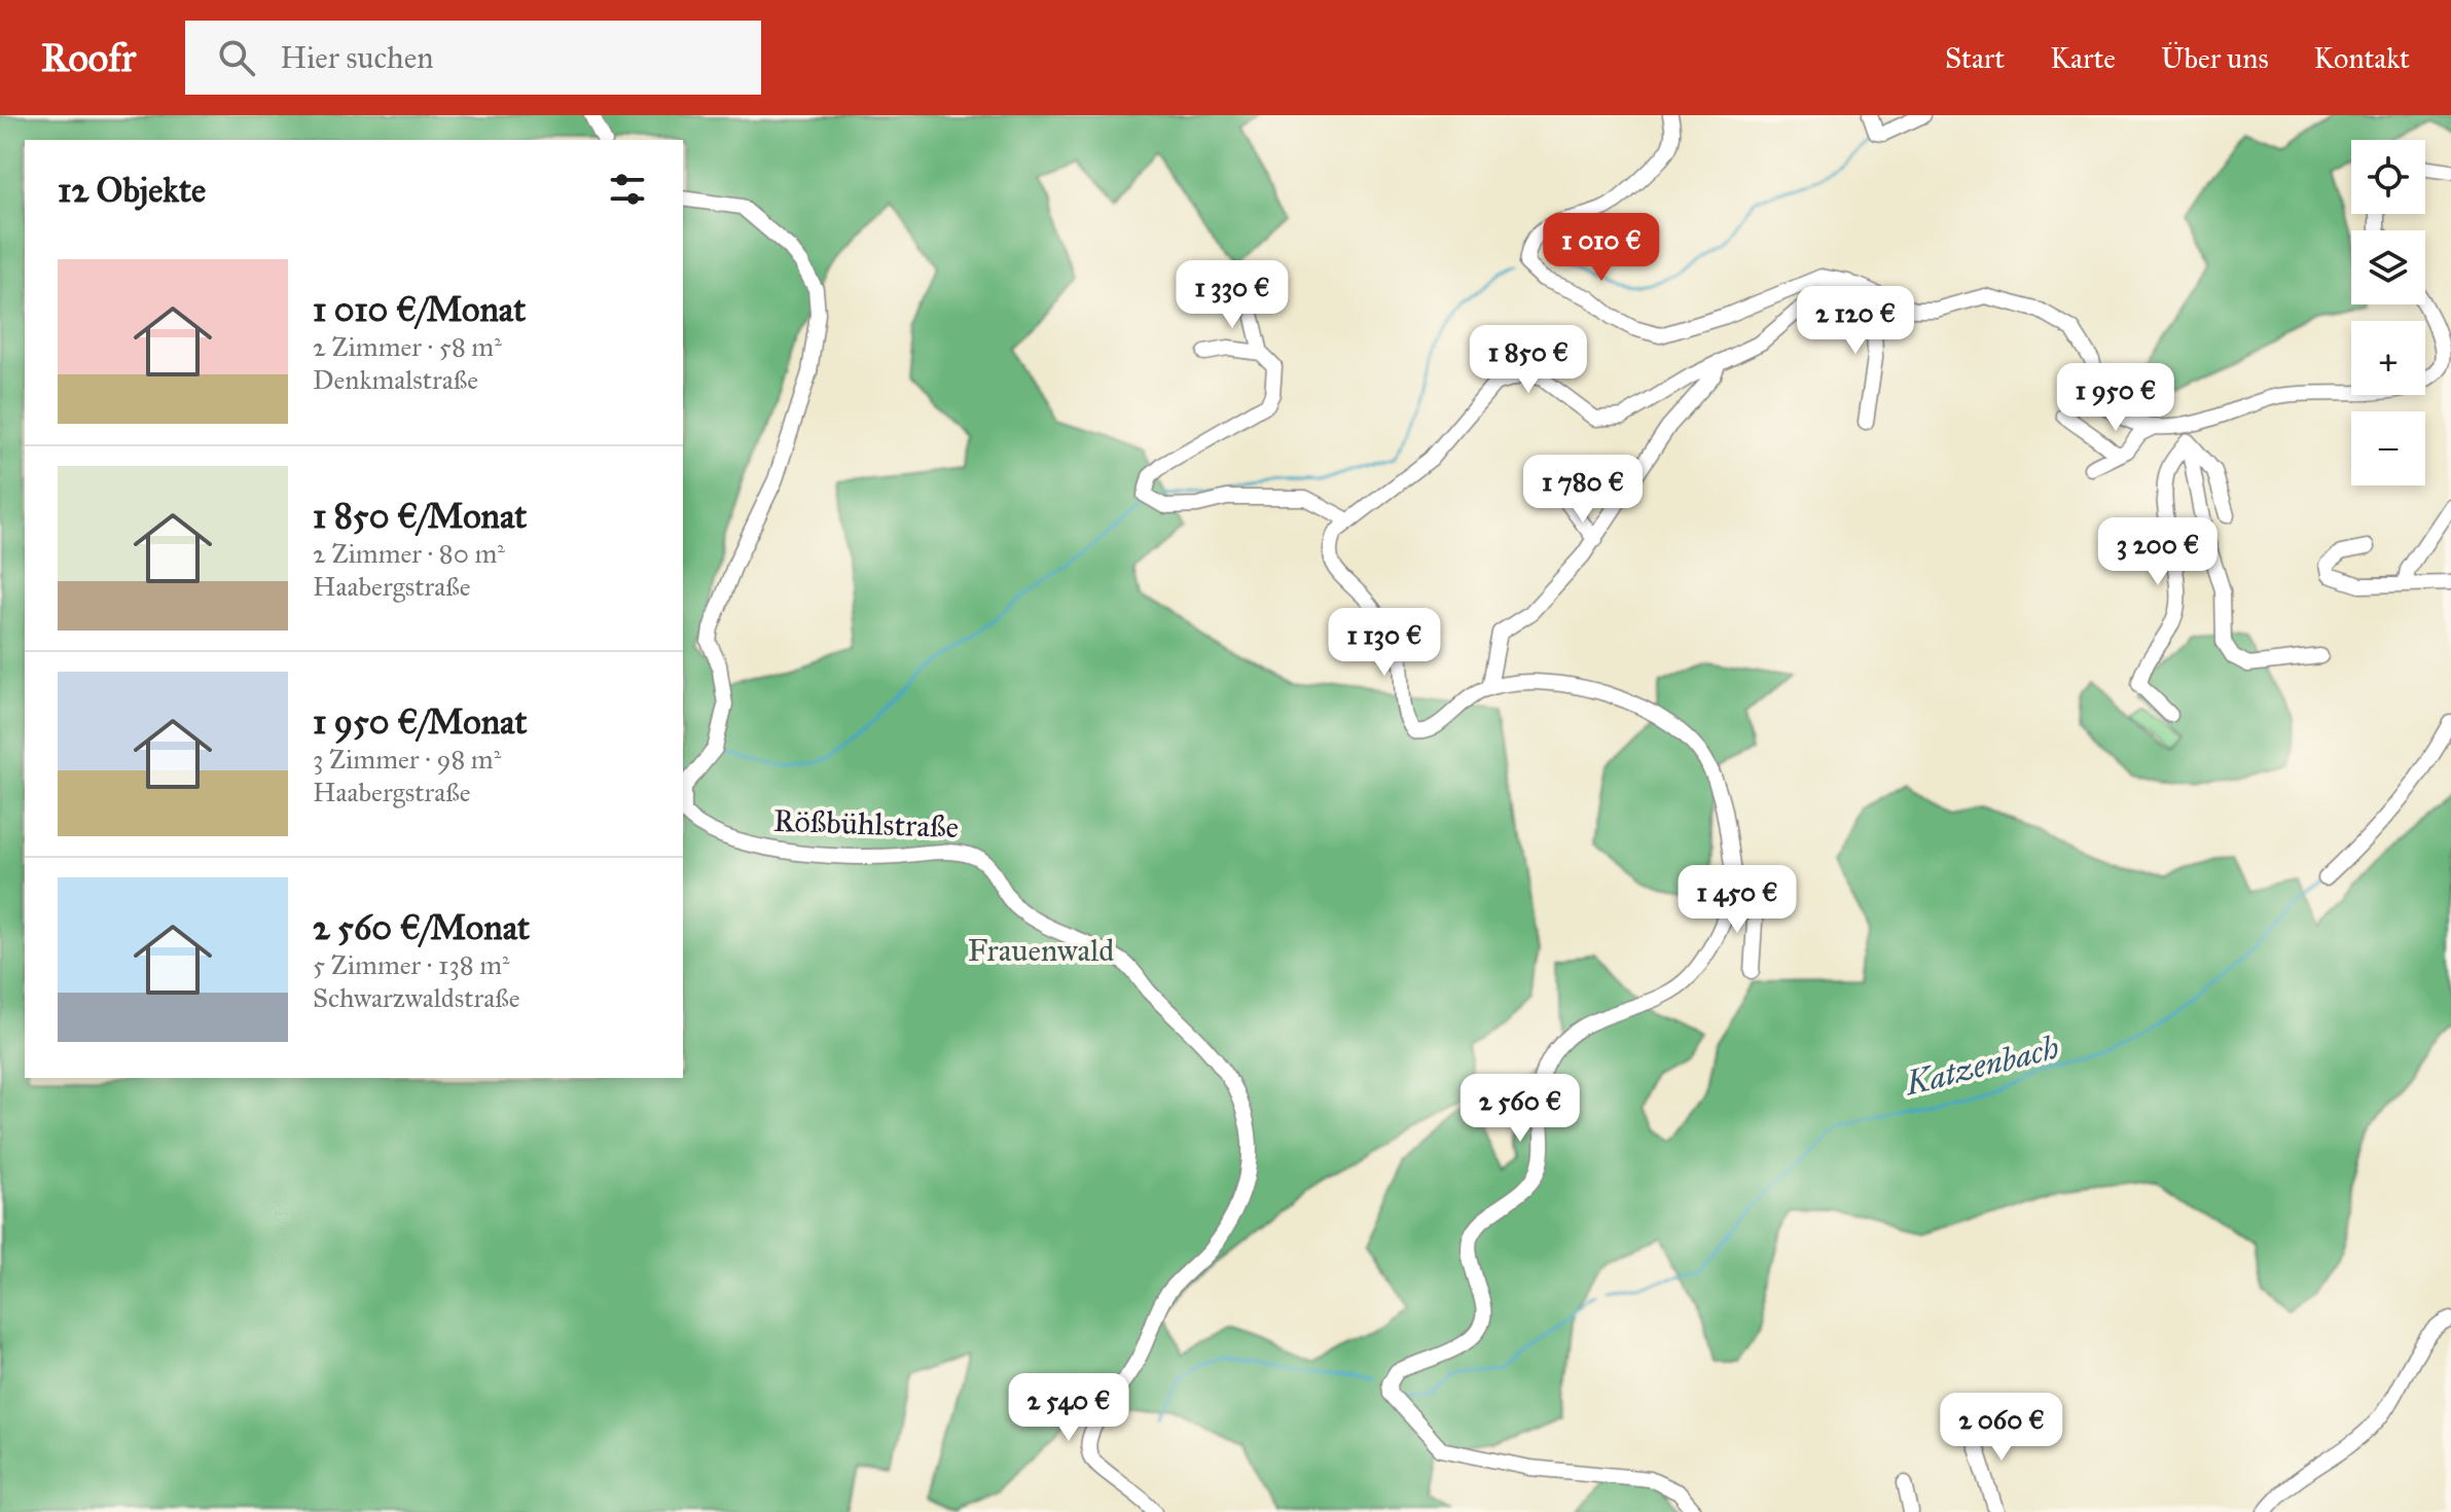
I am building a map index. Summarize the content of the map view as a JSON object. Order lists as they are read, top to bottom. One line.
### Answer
{"streets":{"street":["Rößbühlstraße"]},"water":["Katzenbach"],"parks":["Frauenwald"],"page":{"header":"Roofr","search":"Hier suchen","nav":["Start","Karte","Über uns","Kontakt"],"map_buttons":["+","−"],"heading":"12 Objekte","price":["1 010 €","1 330 €","2 120 €","1 850 €","1 950 €","1 780 €","3 200 €","1 130 €","1 450 €","2 560 €","2 540 €","2 060 €"],"list":[{"name":"1 010 €/Monat","note":"2 Zimmer · 58 m² · Denkmalstraße"},{"name":"1 850 €/Monat","note":"2 Zimmer · 80 m² · Haabergstraße"},{"name":"1 950 €/Monat","note":"3 Zimmer · 98 m² · Haabergstraße"},{"name":"2 560 €/Monat","note":"5 Zimmer · 138 m² · Schwarzwaldstraße"}]}}
